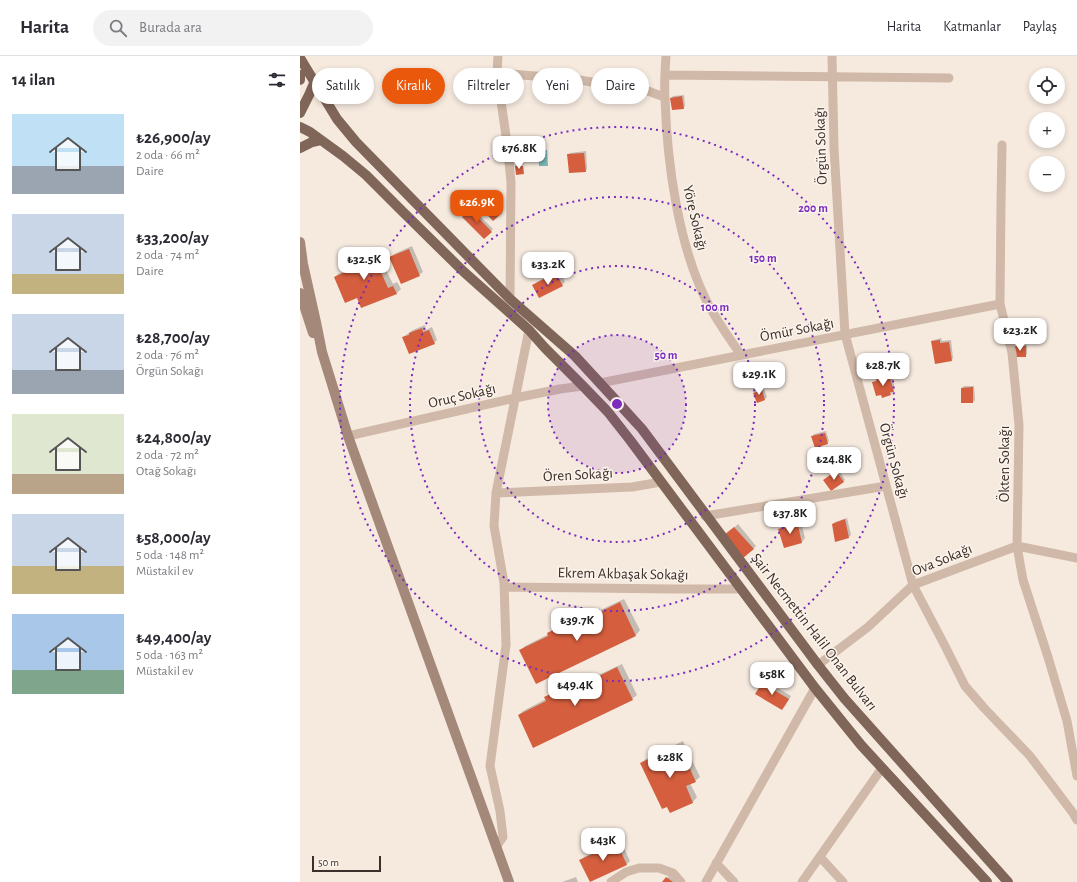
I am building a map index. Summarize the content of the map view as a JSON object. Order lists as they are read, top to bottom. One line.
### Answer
{"streets":{"main road":["Şair Necmettin Halil Onan Bulvarı"],"street":["Örgün Sokağı","Yöre Sokağı","Ömür Sokağı","Oruç Sokağı","Ökten Sokağı","Ören Sokağı","Ova Sokağı","Ekrem Akbaşak Sokağı"]},"crossings":[["Örgün Sokağı","Ömür Sokağı"],["Örgün Sokağı","Ova Sokağı"],["Yöre Sokağı","Ömür Sokağı"],["Ömür Sokağı","Ökten Sokağı"],["Ömür Sokağı","Şair Necmettin Halil Onan Bulvarı"],["Oruç Sokağı","Şair Necmettin Halil Onan Bulvarı"],["Ökten Sokağı","Ova Sokağı"],["Ören Sokağı","Şair Necmettin Halil Onan Bulvarı"],["Ova Sokağı","Şair Necmettin Halil Onan Bulvarı"],["Ekrem Akbaşak Sokağı","Şair Necmettin Halil Onan Bulvarı"]],"scale_bar":"50 m","page":{"header":"Harita","search":"Burada ara","nav":["Harita","Katmanlar","Paylaş"],"heading":"14 ilan","map_buttons":["+","−"],"chip":["Satılık","Kiralık","Filtreler","Yeni","Daire"],"list":[{"name":"₺26,900/ay","note":"2 oda · 66 m² · Daire"},{"name":"₺33,200/ay","note":"2 oda · 74 m² · Daire"},{"name":"₺28,700/ay","note":"2 oda · 76 m² · Örgün Sokağı"},{"name":"₺24,800/ay","note":"2 oda · 72 m² · Otağ Sokağı"},{"name":"₺58,000/ay","note":"5 oda · 148 m² · Müstakil ev"},{"name":"₺49,400/ay","note":"5 oda · 163 m² · Müstakil ev"}],"price":["₺76.8K","₺26.9K","₺32.5K","₺33.2K","₺23.2K","₺28.7K","₺29.1K","₺24.8K","₺37.8K","₺39.7K","₺58K","₺49.4K","₺28K","₺43K"],"scale":"50 m"},"rings":["200 m","150 m","100 m","50 m"]}
